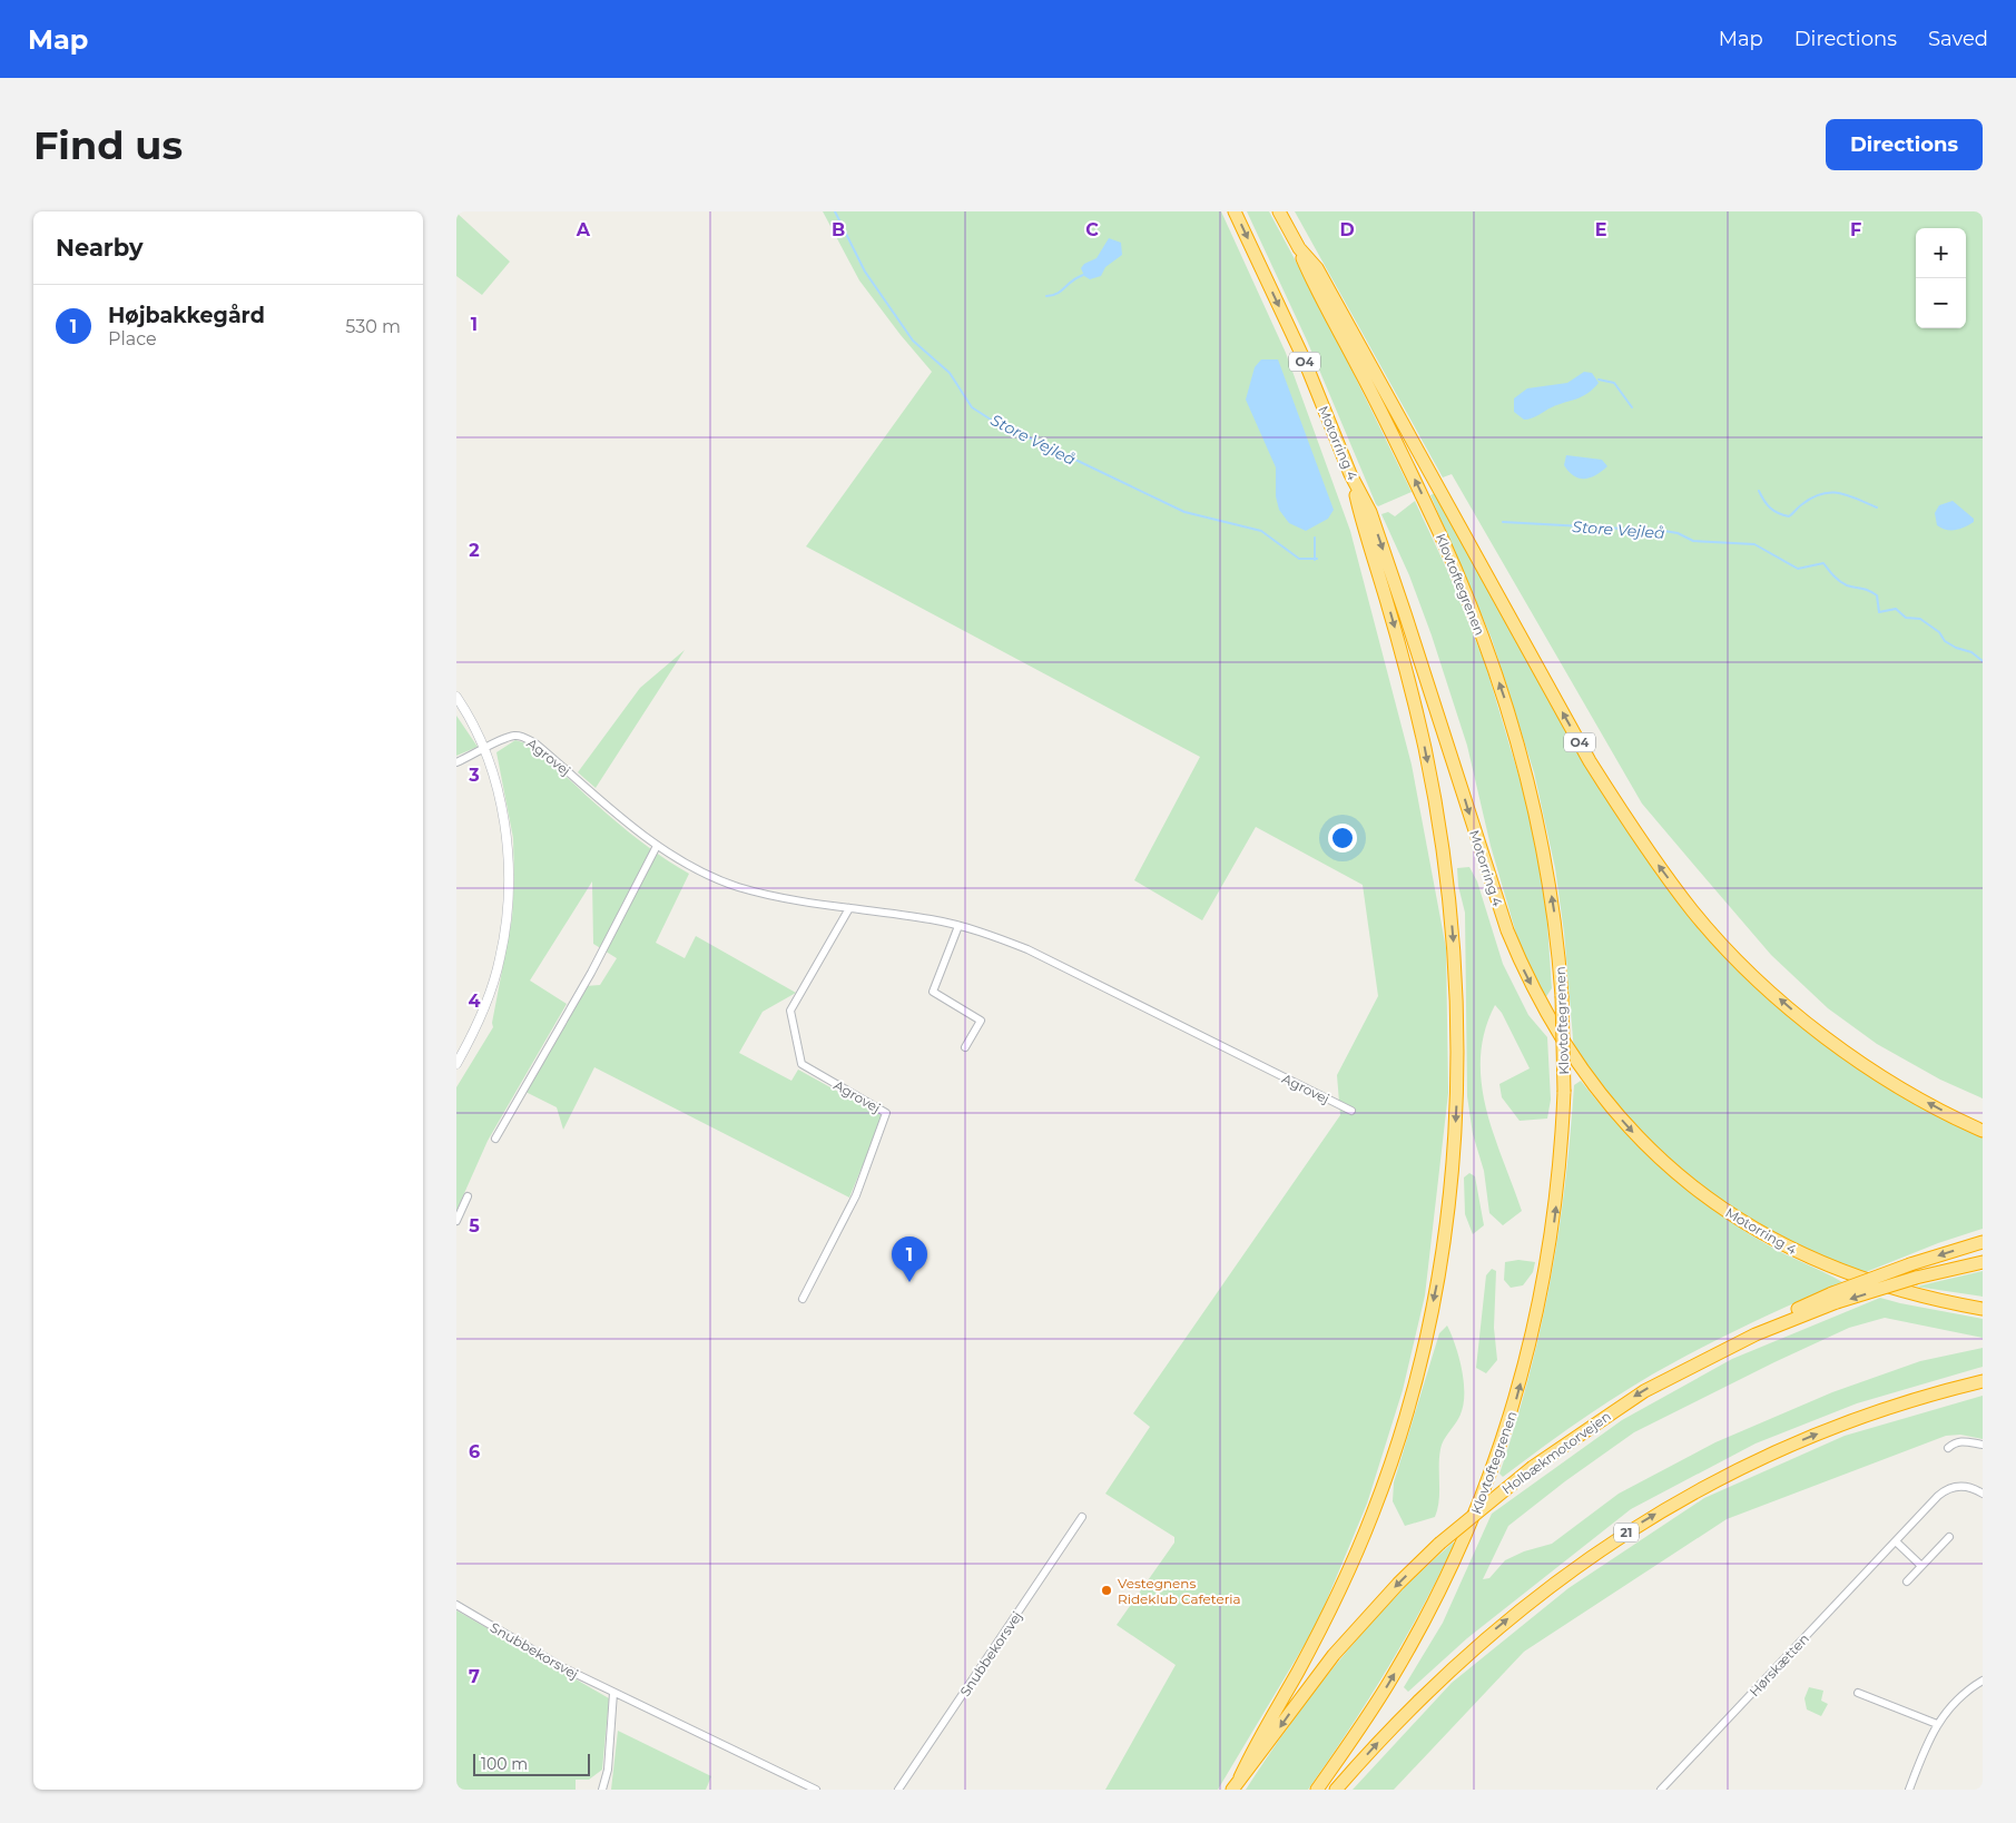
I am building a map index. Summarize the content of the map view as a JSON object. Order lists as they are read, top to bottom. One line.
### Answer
{"streets":{"highway":["O4","Motorring 4","Klovtoftegrenen","Holbækmotorvejen","21"],"street":["Agrovej","Snubbekorsvej","Hørskætten"]},"crossings":[["O4","Klovtoftegrenen"]],"water":["Store Vejleå"],"places":["Vestegnens Rideklub Cafeteria"],"scale_bar":"100 m","page":{"header":"Map","nav":["Map","Directions","Saved"],"buttons":"Directions","title":"Find us","heading":"Nearby","map_buttons":["+","−"],"list":[{"mark":"1","name":"Højbakkegård","note":"Place","value":"530 m"}],"pins":"1","scale":"100 m"},"grid":{"columns":["A","B","C","D","E","F"],"rows":["1","2","3","4","5","6","7"]}}
